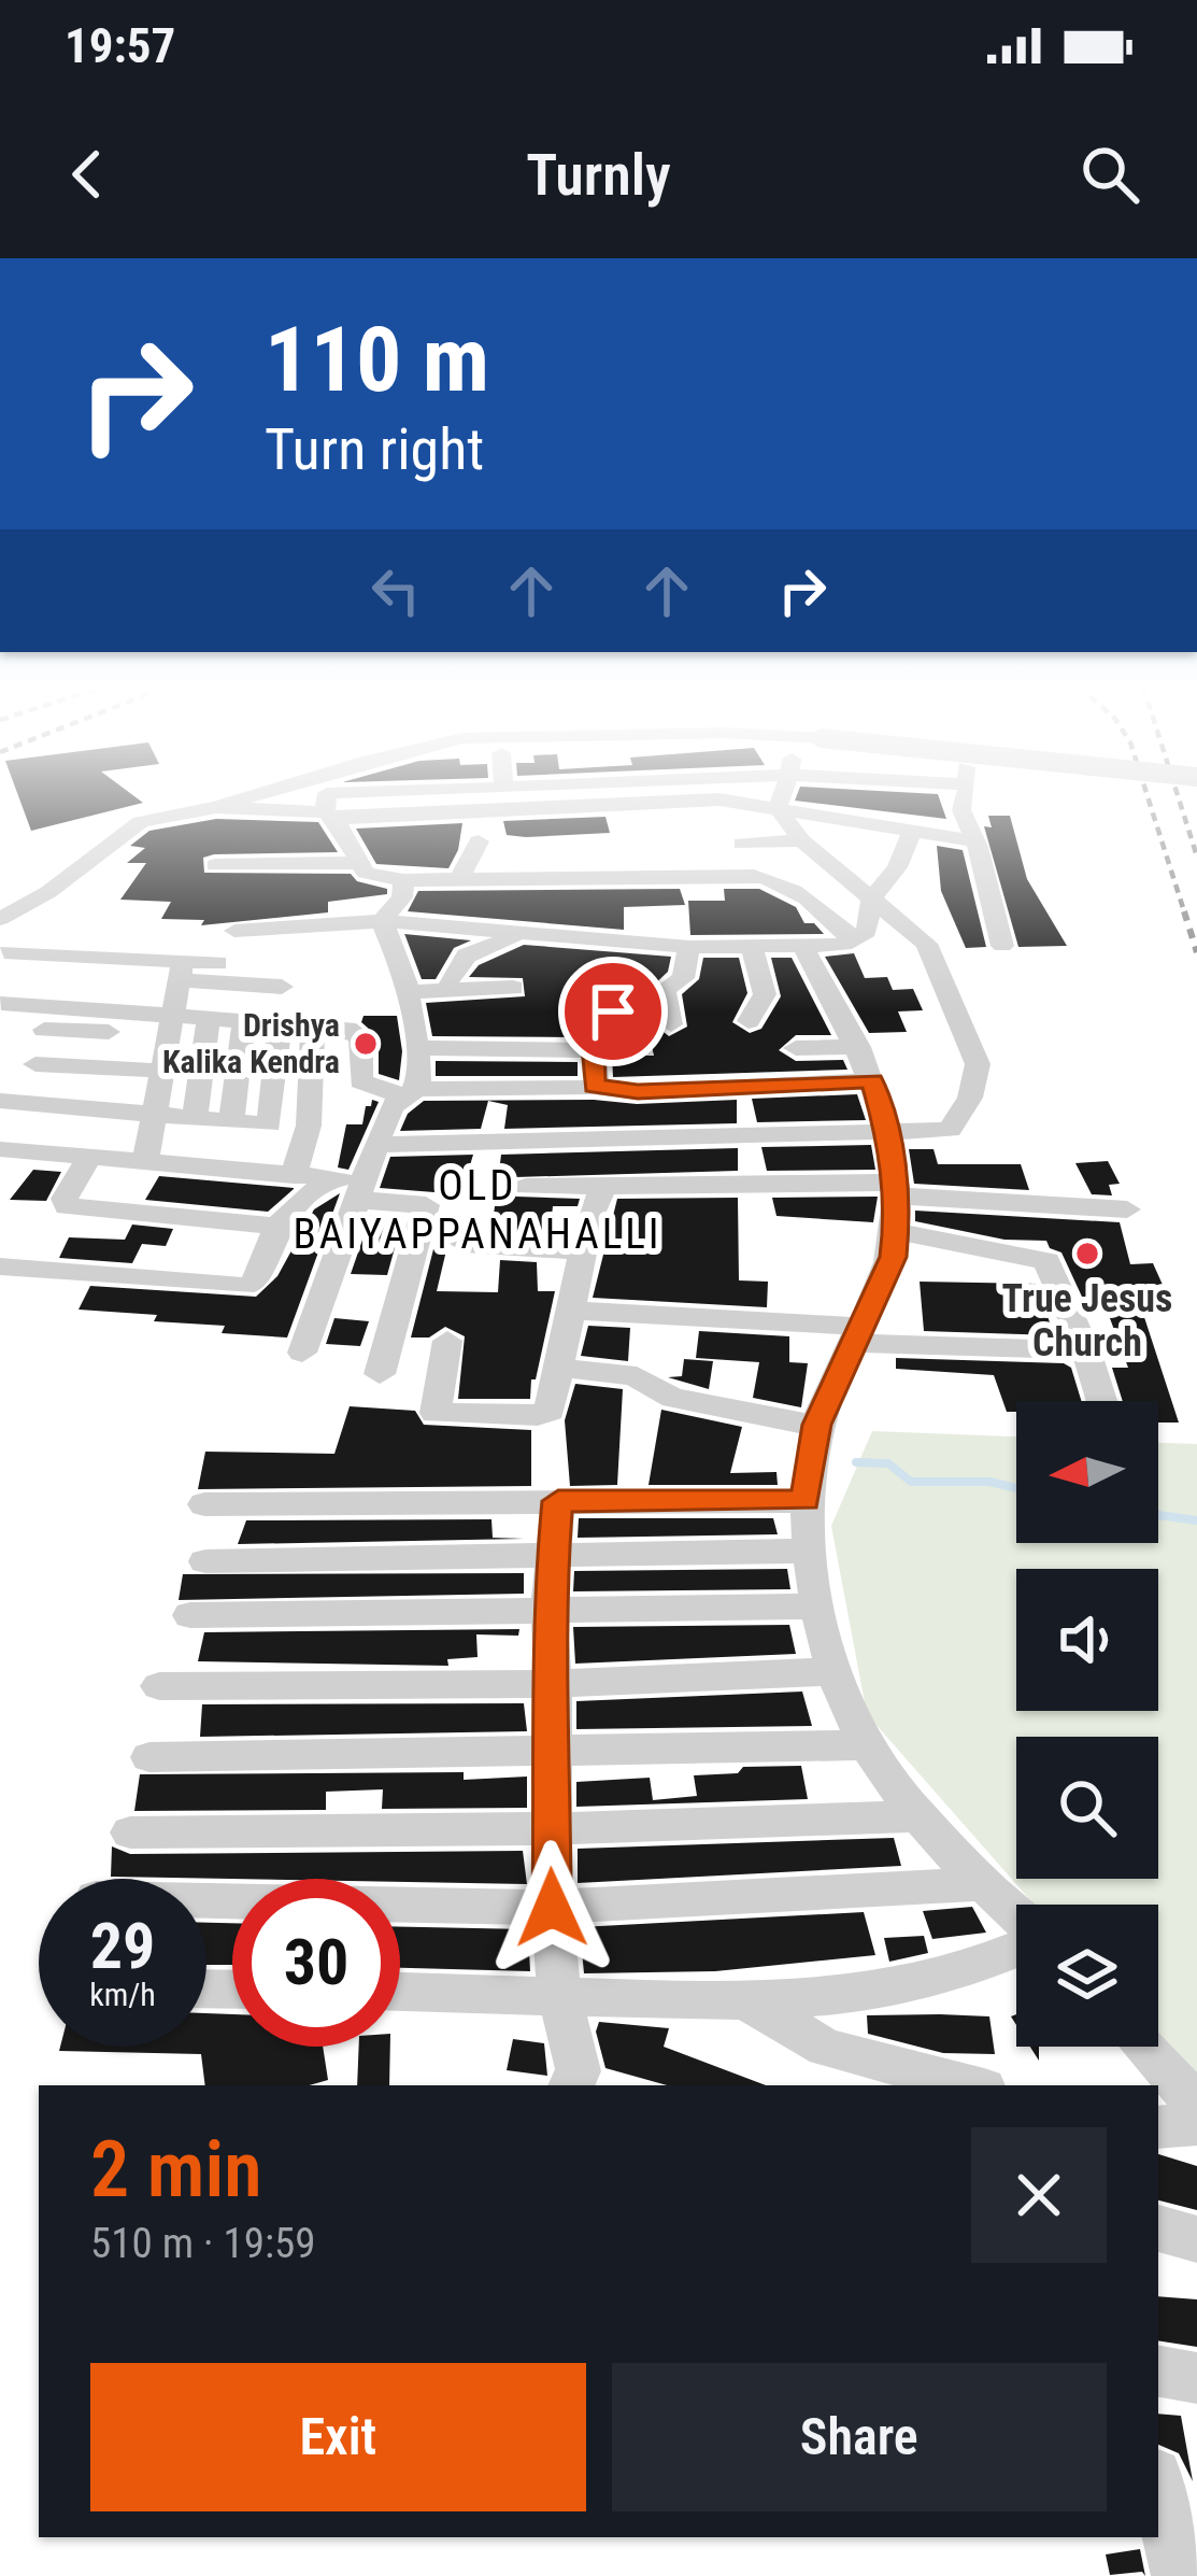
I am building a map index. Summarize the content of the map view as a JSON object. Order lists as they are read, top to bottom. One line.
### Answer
{"districts":["OLD BAIYAPPANAHALLI"],"places":["Drishya Kalika Kendra","True Jesus Church"],"north":"left","page":{"status":"19:57","header":"Turnly","turn":["110 m","Turn right"],"speed":"29 km/h","limit":"30","heading":["2 min","510 m · 19:59"],"buttons":["Exit","Share"]}}
